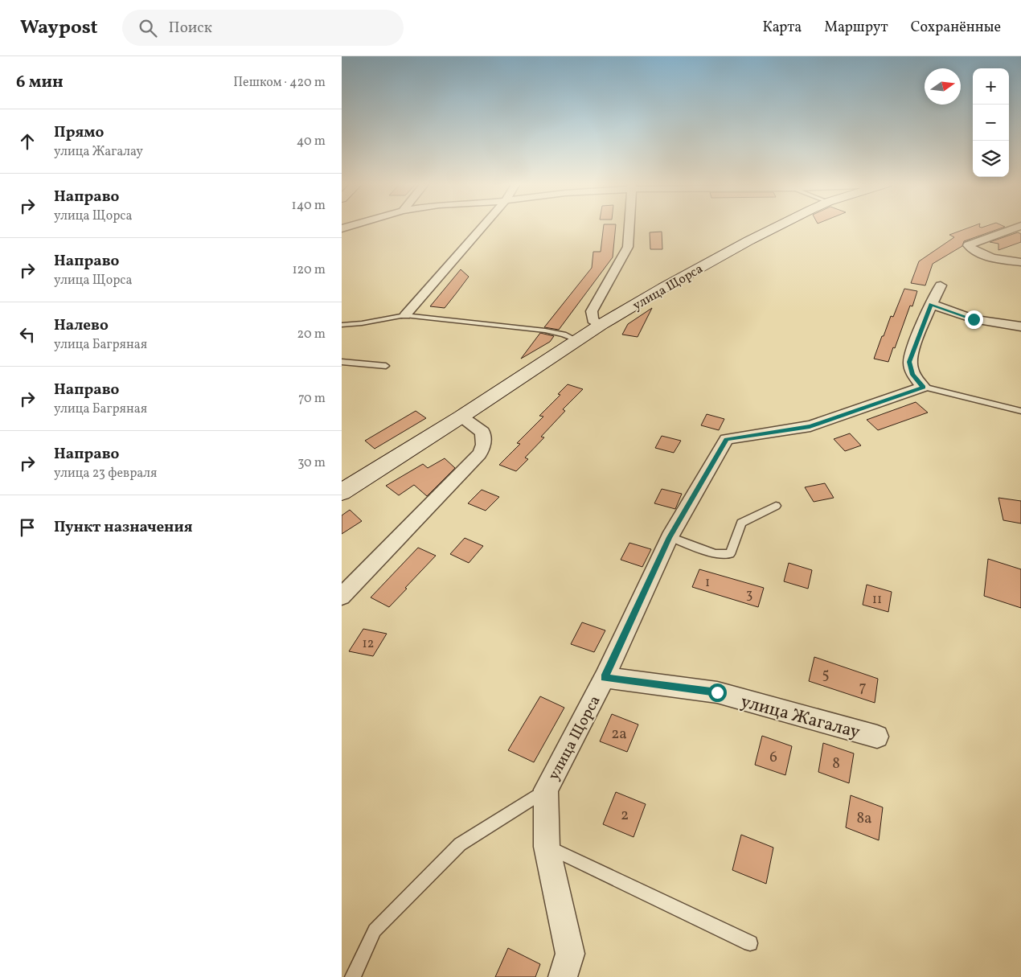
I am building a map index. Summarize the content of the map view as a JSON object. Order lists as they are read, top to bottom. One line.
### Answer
{"streets":{"street":["улица Щорса","улица Жагалау"]},"crossings":[["улица Щорса","улица Жагалау"]],"house_numbers":["1","3","11","12","5","7","2а","6","8","2","8а"],"north":"right","page":{"header":"Waypost","search":"Поиск","nav":["Карта","Маршрут","Сохранённые"],"heading":["6 мин","Пешком · 420 m"],"map_buttons":["+","−"],"list":[["Прямо","улица Жагалау","40 m"],["Направо","улица Щорса","140 m"],["Направо","улица Щорса","120 m"],["Налево","улица Багряная","20 m"],["Направо","улица Багряная","70 m"],["Направо","улица 23 февраля","30 m"],"Пункт назначения"]}}
